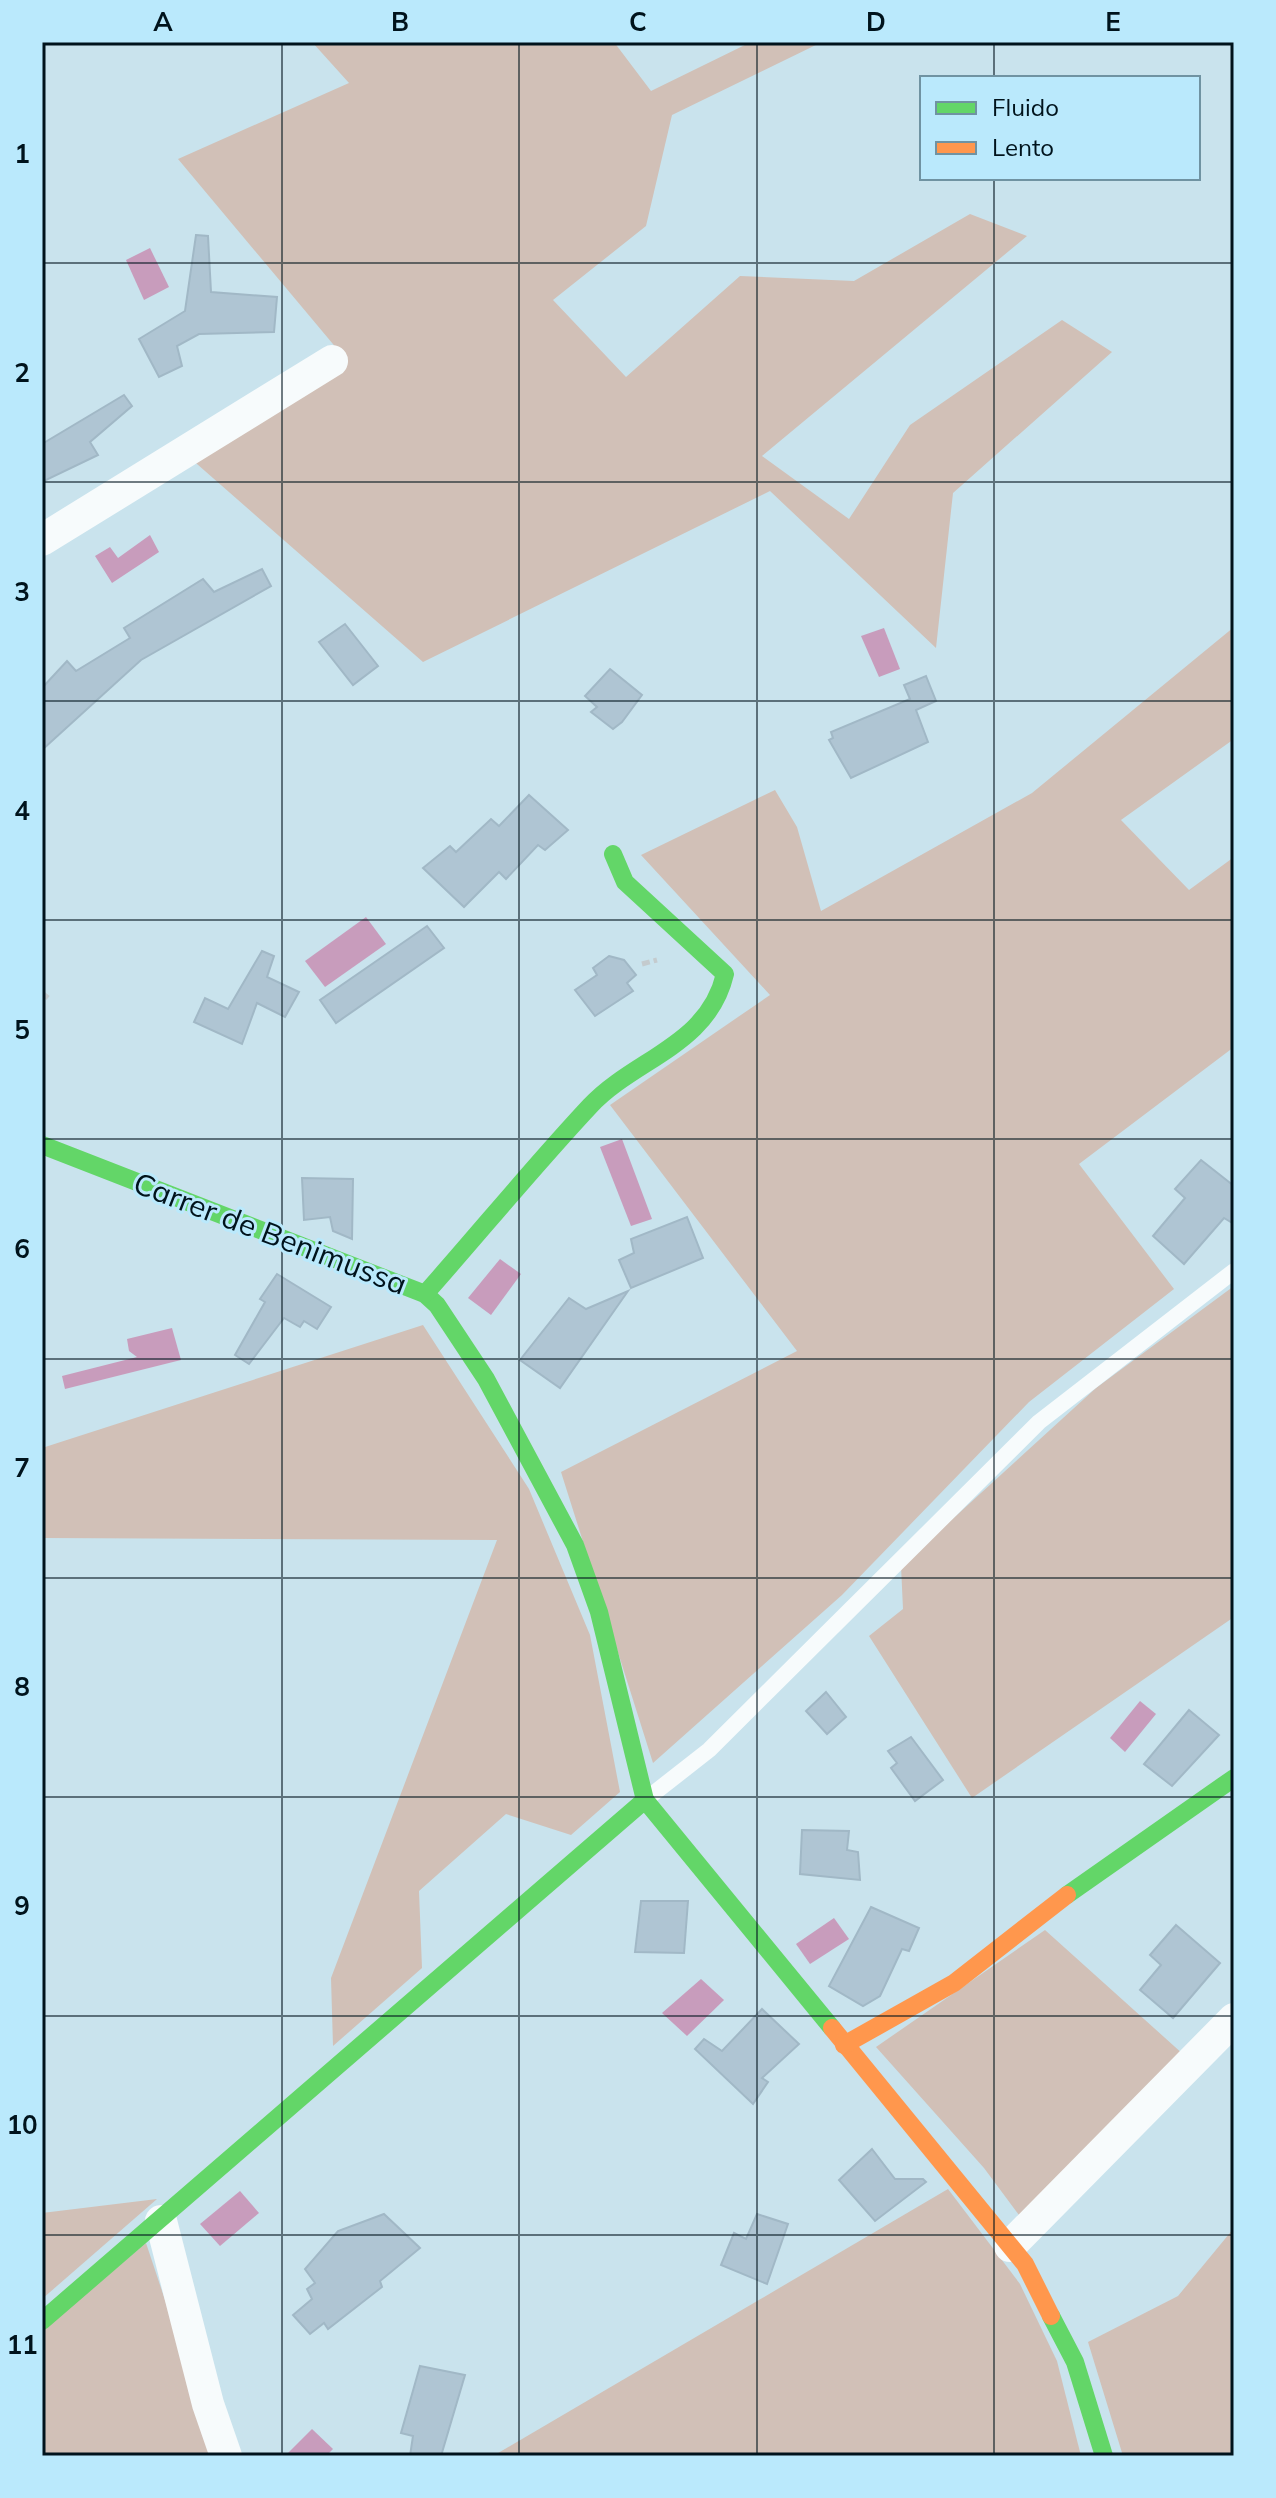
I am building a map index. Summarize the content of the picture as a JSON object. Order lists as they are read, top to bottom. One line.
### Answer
{"streets":{"street":["Carrer de Benimussa"]},"legend":["Fluido","Lento"],"grid":{"columns":["A","B","C","D","E"],"rows":["1","2","3","4","5","6","7","8","9","10","11"]}}
